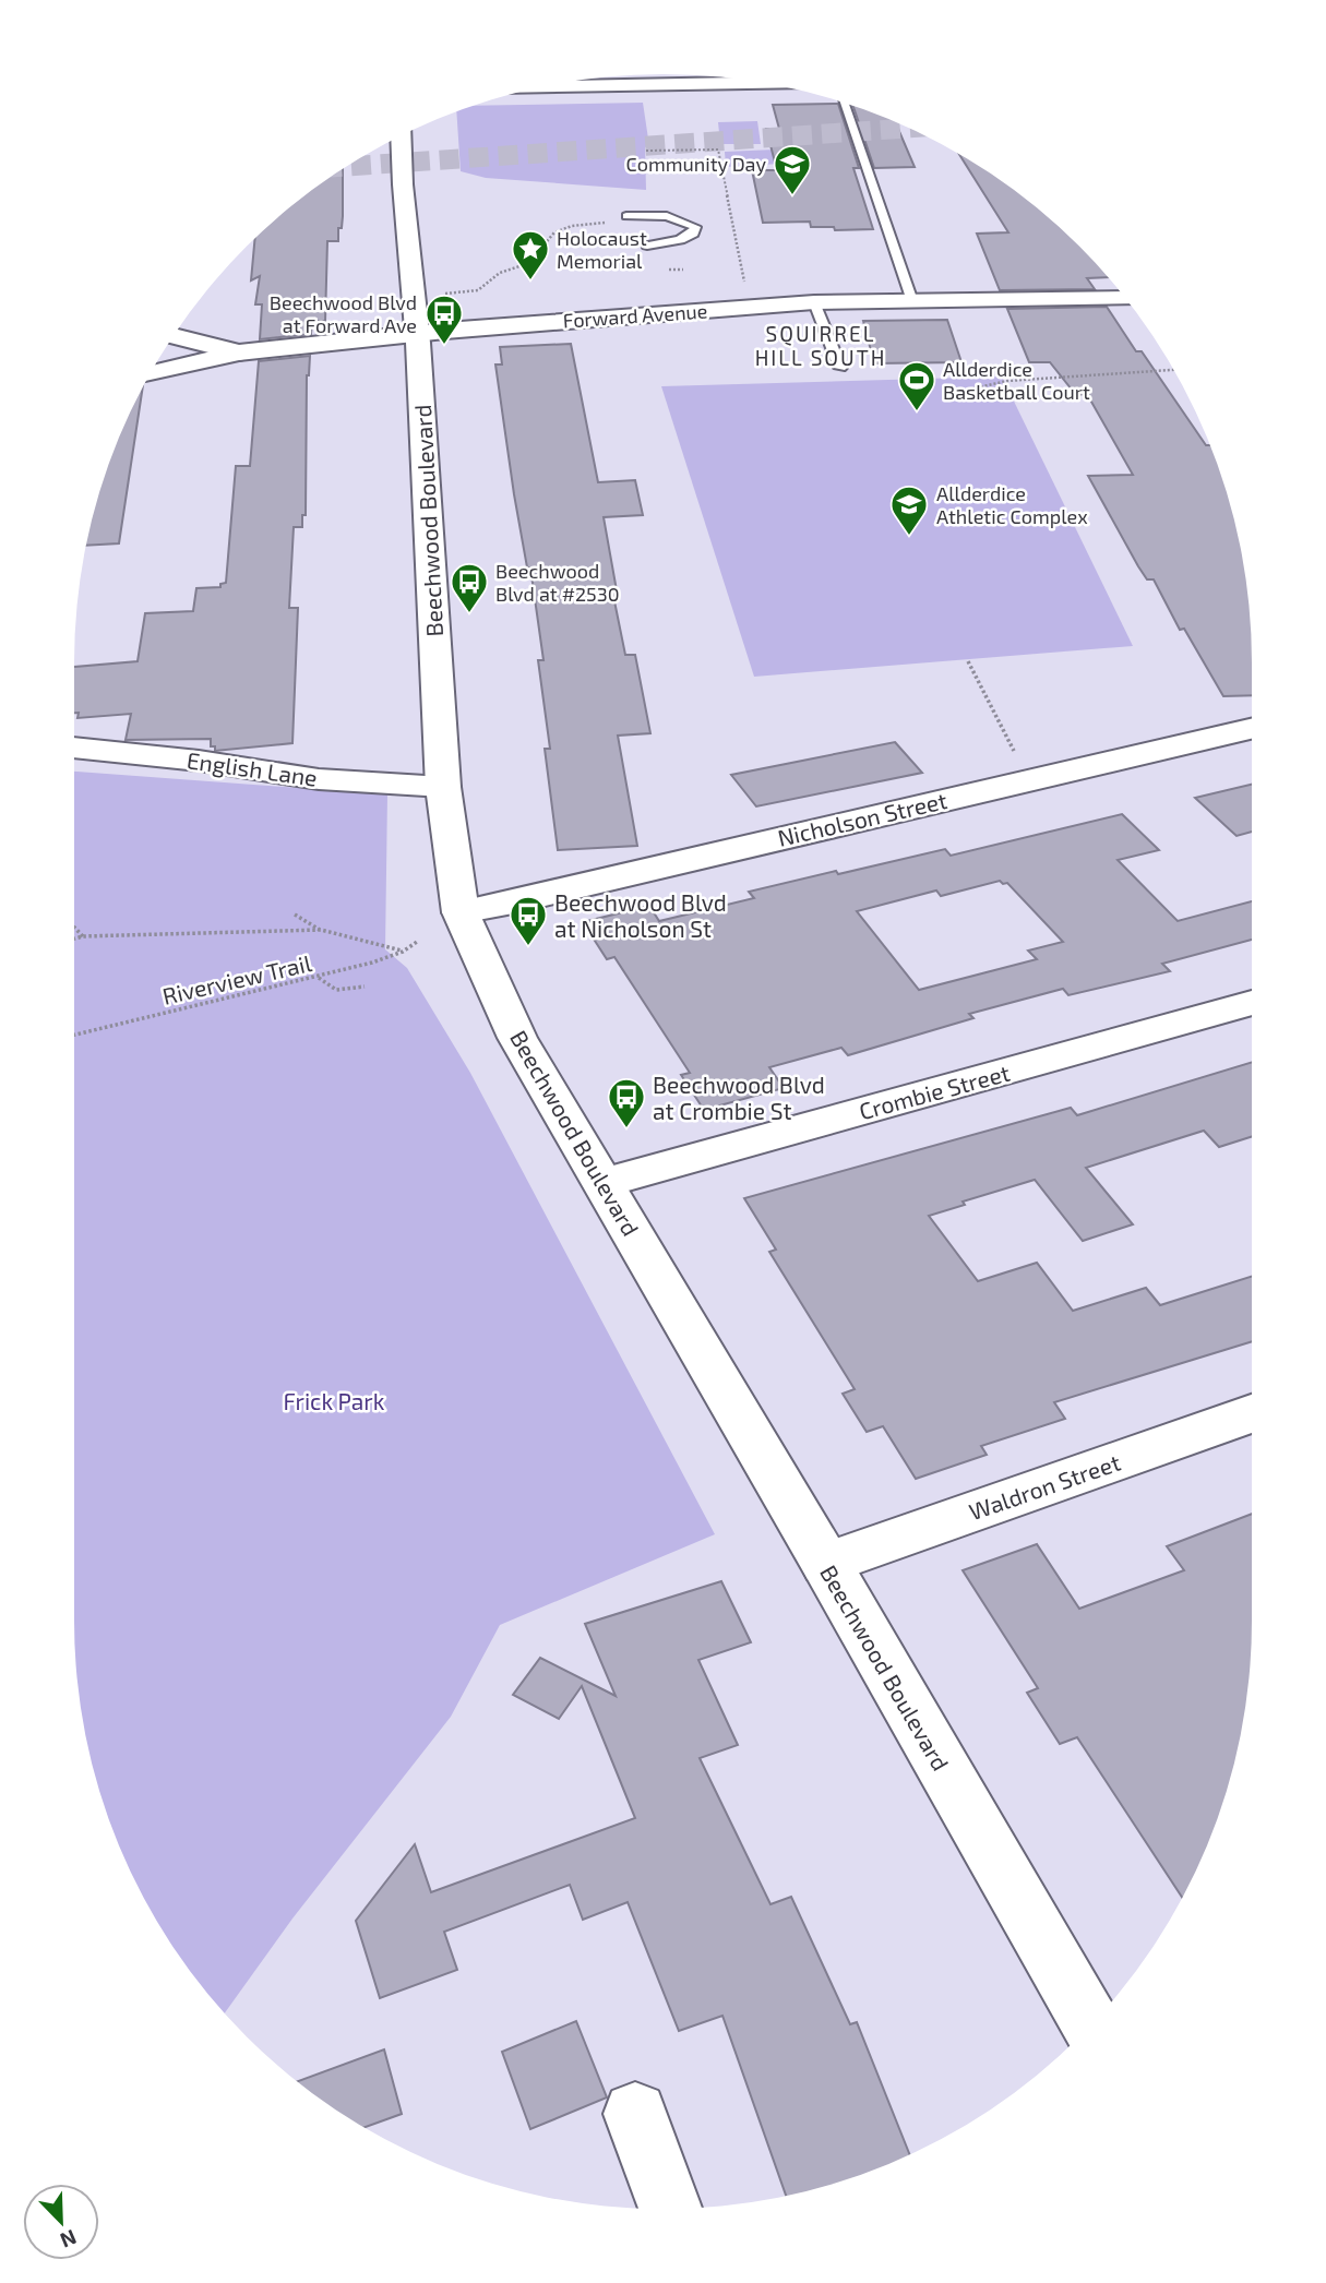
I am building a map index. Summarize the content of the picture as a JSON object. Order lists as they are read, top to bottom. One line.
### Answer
{"streets":{"street":["Forward Avenue","Beechwood Boulevard","English Lane","Nicholson Street","Crombie Street","Waldron Street"],"path":["Riverview Trail"]},"crossings":[["Forward Avenue","Beechwood Boulevard"],["Beechwood Boulevard","English Lane"],["Beechwood Boulevard","Nicholson Street"],["Beechwood Boulevard","Crombie Street"],["Beechwood Boulevard","Waldron Street"]],"districts":["SQUIRREL HILL SOUTH"],"parks":["Frick Park"],"places":{"school or university":["Community Day","Allderdice Athletic Complex"],"place":["Holocaust Memorial"],"bus stop":["Beechwood Blvd at Forward Ave","Beechwood Blvd at #2530","Beechwood Blvd at Nicholson St","Beechwood Blvd at Crombie St"],"sports":["Allderdice Basketball Court"]},"north":"bottom right"}
